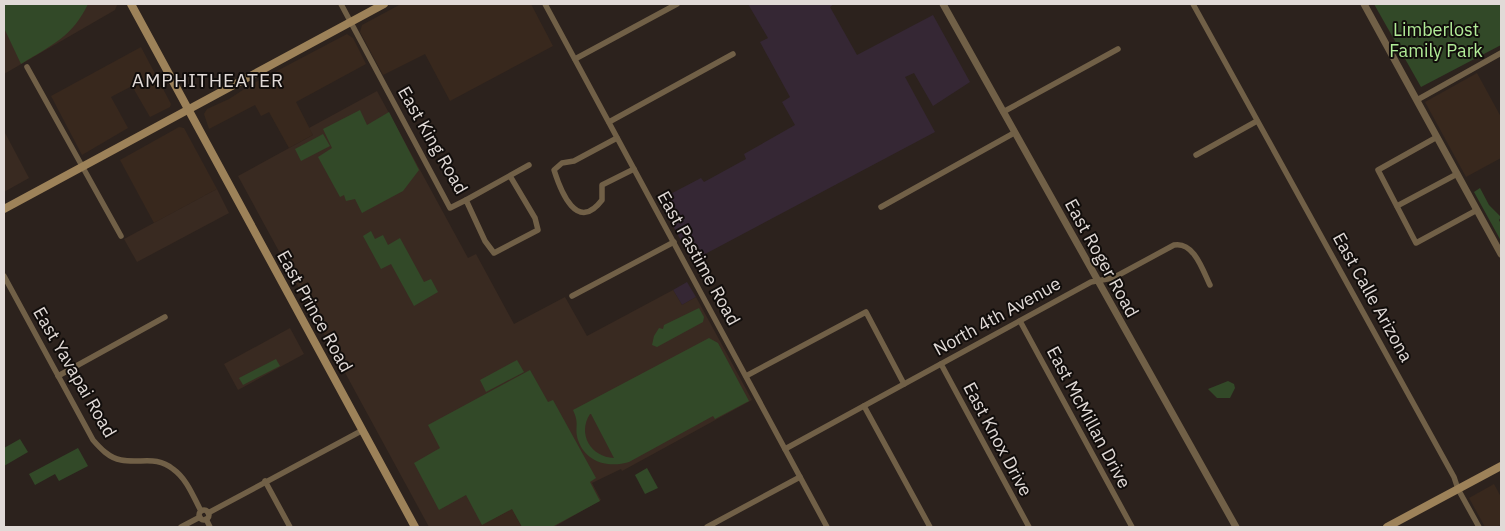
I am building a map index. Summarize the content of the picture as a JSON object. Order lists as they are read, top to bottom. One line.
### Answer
{"streets":{"main road":["East Prince Road"],"street":["East King Road","East Pastime Road","East Roger Road","East Calle Arizona","North 4th Avenue","East Yavapai Road","East McMillan Drive","East Knox Drive"]},"crossings":[["East Pastime Road","North 4th Avenue"],["East Roger Road","North 4th Avenue"],["North 4th Avenue","East McMillan Drive"],["North 4th Avenue","East Knox Drive"]],"districts":["AMPHITHEATER"],"parks":["Limberlost Family Park"]}
